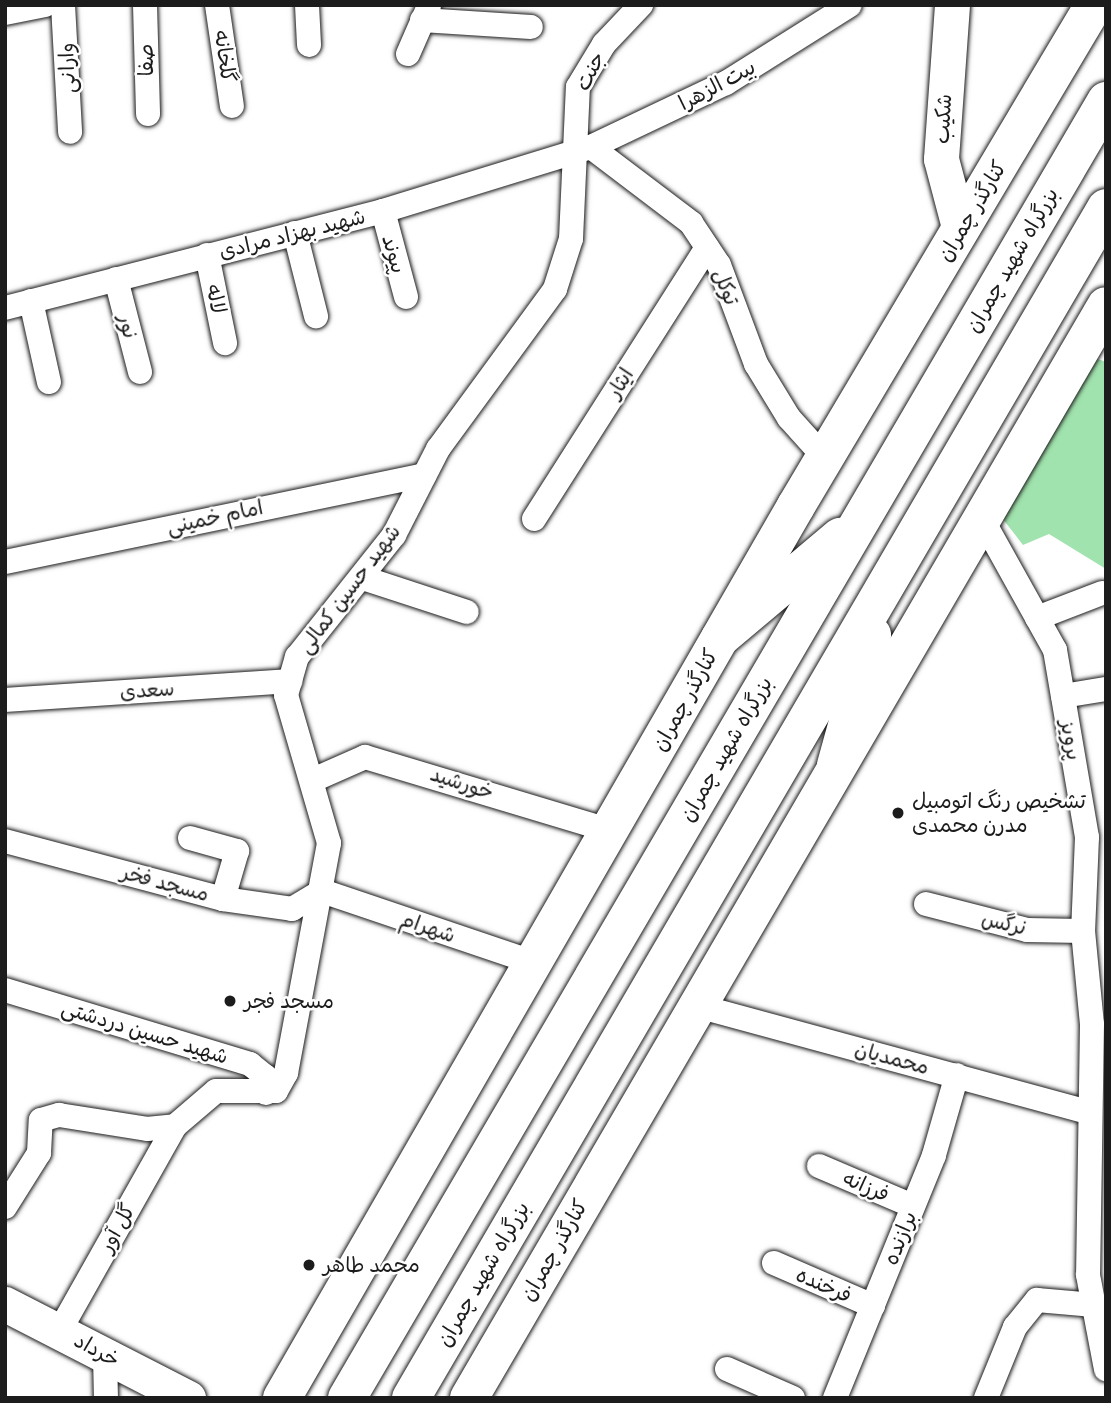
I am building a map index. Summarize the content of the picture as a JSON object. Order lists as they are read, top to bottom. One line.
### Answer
{"streets":{"main road":["شکیب","کنارگذر چمران","بزرگراه شهید چمران","خرداد"],"street":["گلخانه","صفا","وارانی","جنت","بیت الزهرا","شهید بهزاد مرادی","پیوند","توکل","لاله","نور","ایثار","امام خمینی","شهید حسین کمالی","سعدی","پرویز","خورشید","مسجد فخر","نرگس","شهرام","شهید حسین دردشتی","محمدیان","فرزانه","گل آور","برازنده","فرخنده"]},"crossings":[["جنت","بیت الزهرا"],["جنت","شهید بهزاد مرادی"],["جنت","توکل"],["جنت","شهید حسین کمالی"],["بیت الزهرا","شهید بهزاد مرادی"],["بیت الزهرا","توکل"],["بیت الزهرا","شهید حسین کمالی"],["شکیب","کنارگذر چمران"],["کنارگذر چمران","توکل"],["کنارگذر چمران","پرویز"],["کنارگذر چمران","خورشید"],["کنارگذر چمران","شهرام"],["کنارگذر چمران","محمدیان"],["شهید بهزاد مرادی","پیوند"],["شهید بهزاد مرادی","توکل"],["شهید بهزاد مرادی","لاله"],["شهید بهزاد مرادی","نور"],["شهید بهزاد مرادی","شهید حسین کمالی"],["توکل","ایثار"],["توکل","شهید حسین کمالی"],["امام خمینی","شهید حسین کمالی"],["شهید حسین کمالی","سعدی"],["شهید حسین کمالی","خورشید"],["شهید حسین کمالی","مسجد فخر"],["شهید حسین کمالی","شهرام"],["شهید حسین کمالی","شهید حسین دردشتی"],["پرویز","نرگس"],["پرویز","محمدیان"],["مسجد فخر","شهرام"],["محمدیان","برازنده"],["فرزانه","برازنده"],["گل آور","خرداد"],["برازنده","فرخنده"]],"places":["تشخیص رنگ اتومبیل مدرن محمدی","مسجد فجر","محمد طاهر"]}
